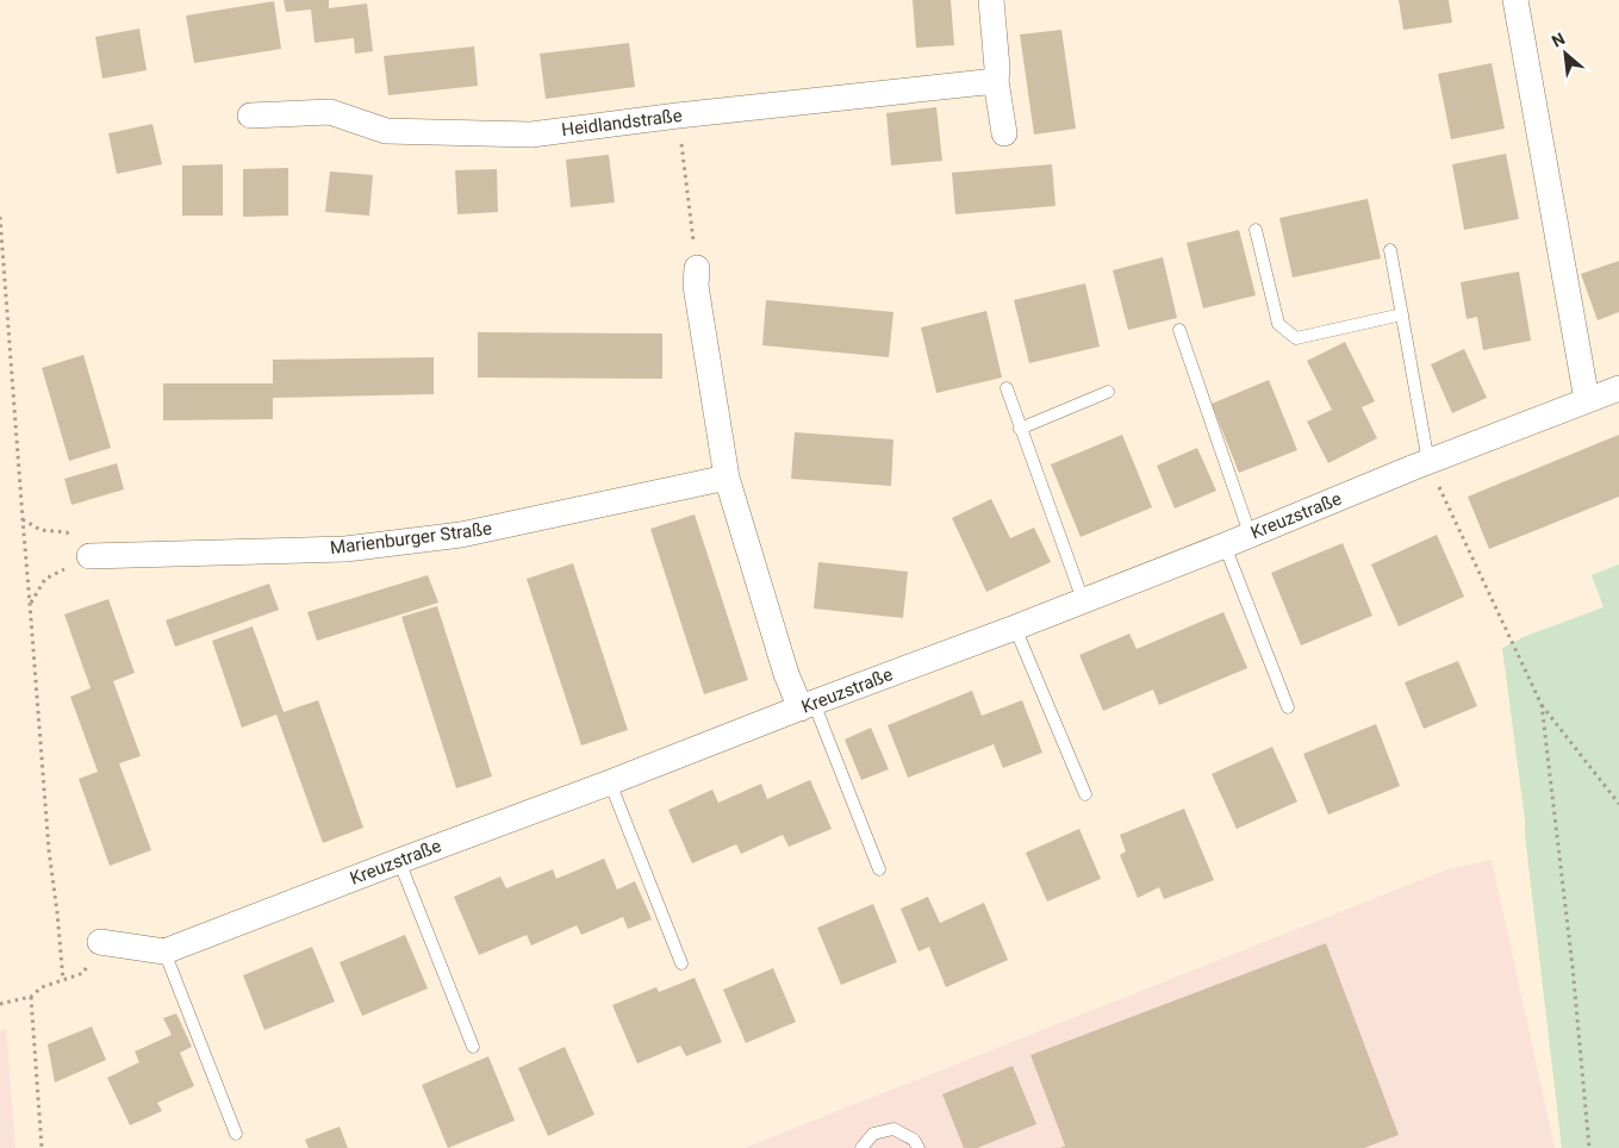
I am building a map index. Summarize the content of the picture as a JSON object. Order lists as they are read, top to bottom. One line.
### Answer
{"streets":{"street":["Heidlandstraße","Kreuzstraße","Marienburger Straße"]},"north":"top left"}
